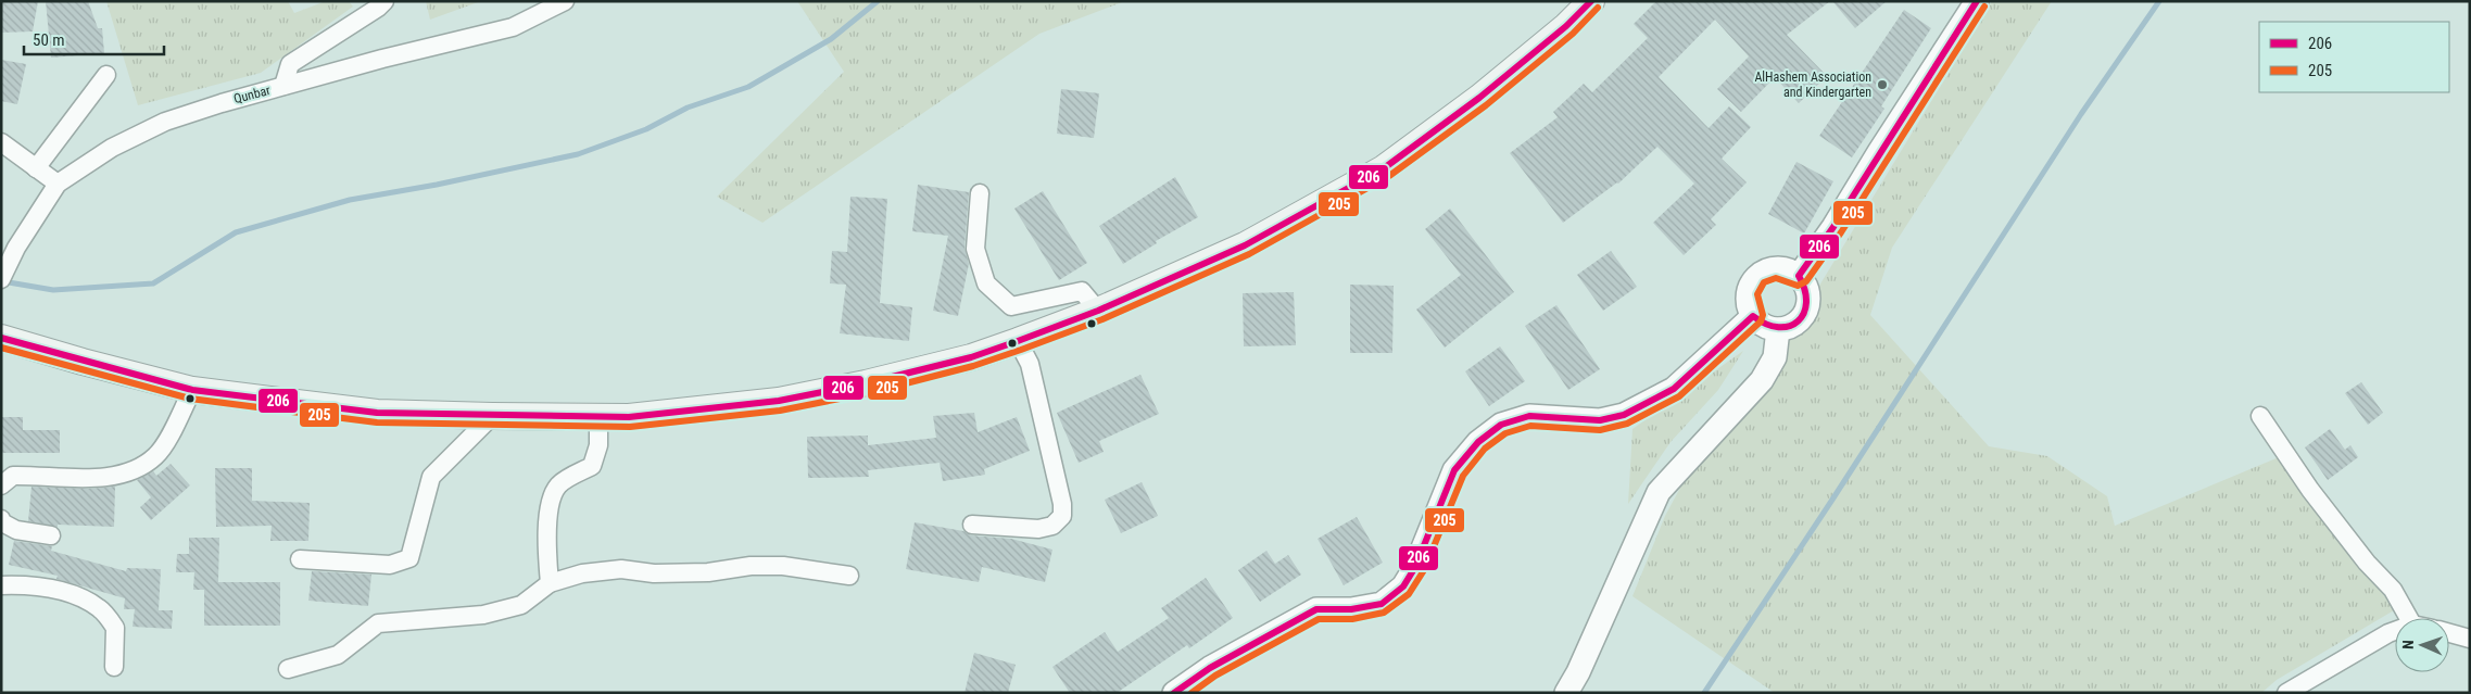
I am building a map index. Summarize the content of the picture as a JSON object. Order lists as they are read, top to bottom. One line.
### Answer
{"streets":{"street":["Qunbar"]},"places":["AlHashem Association and Kindergarten"],"lines":["transit line 206","transit line 205"],"legend":["206","205"],"scale_bar":"50 m","north":"left"}
